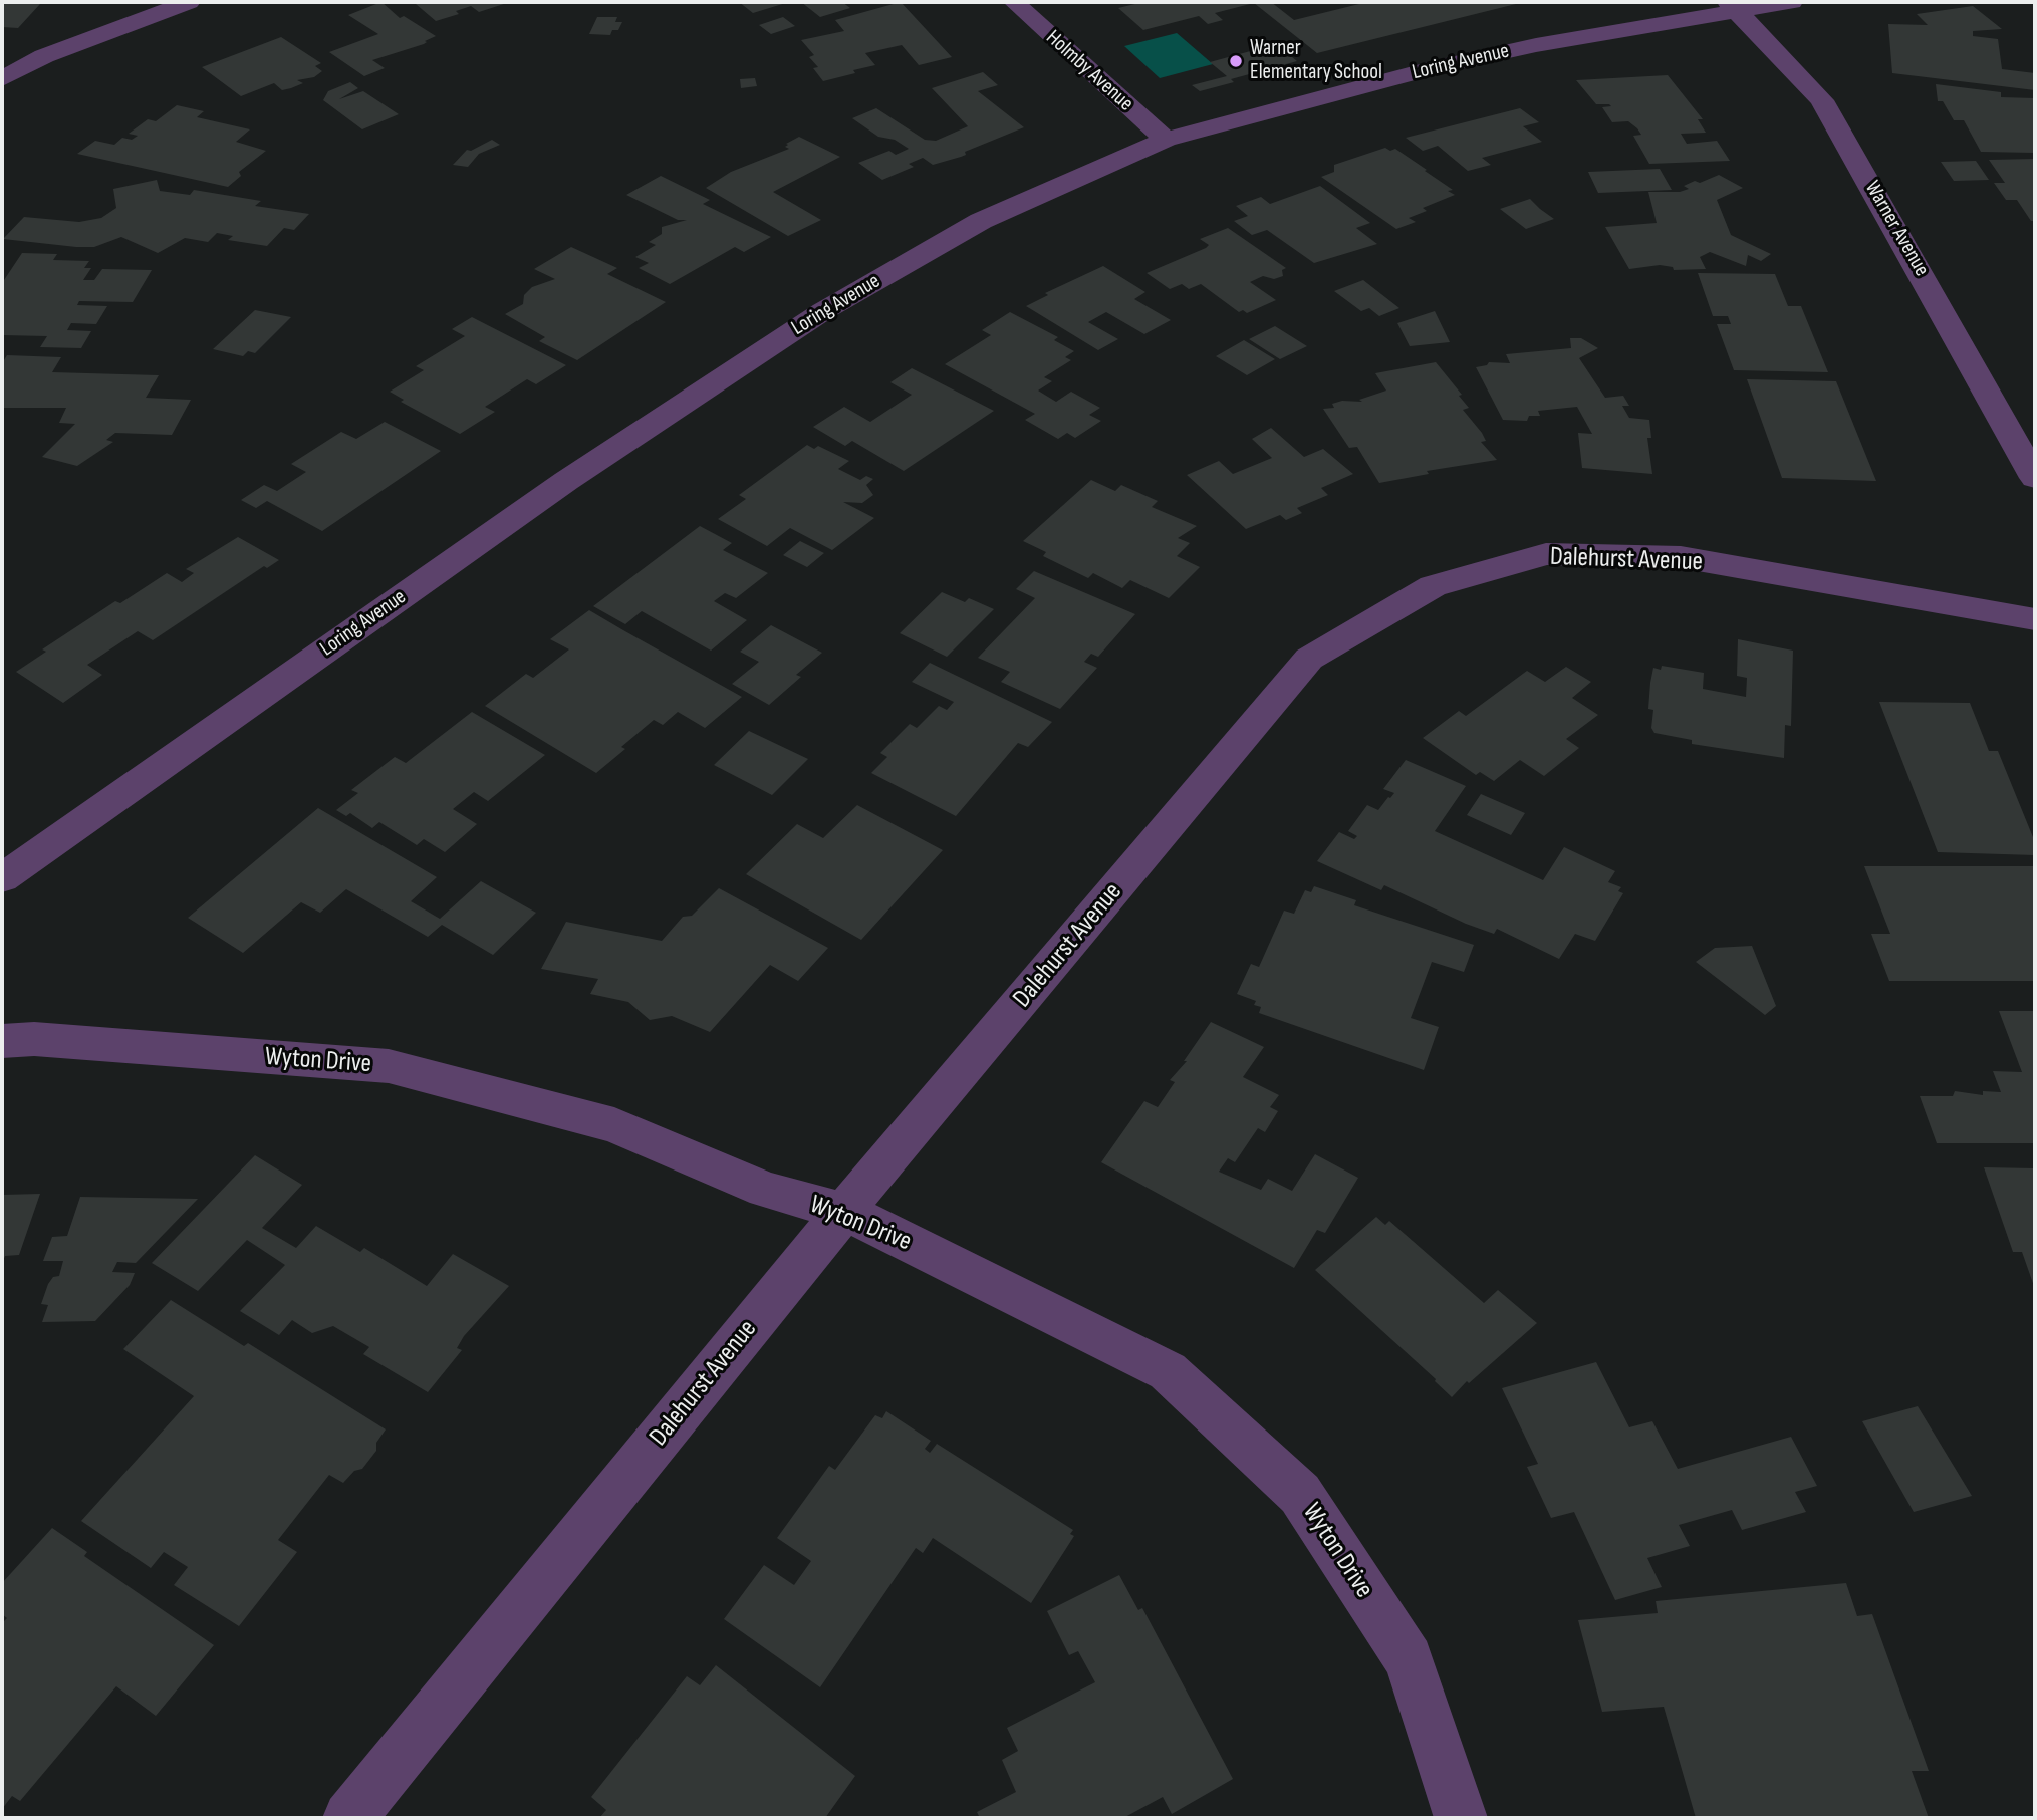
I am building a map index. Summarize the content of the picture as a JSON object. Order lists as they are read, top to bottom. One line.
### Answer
{"streets":{"street":["Loring Avenue","Holmby Avenue","Warner Avenue","Dalehurst Avenue","Wyton Drive"]},"crossings":[["Loring Avenue","Holmby Avenue"],["Loring Avenue","Warner Avenue"],["Dalehurst Avenue","Wyton Drive"]],"places":["Warner Elementary School"]}
